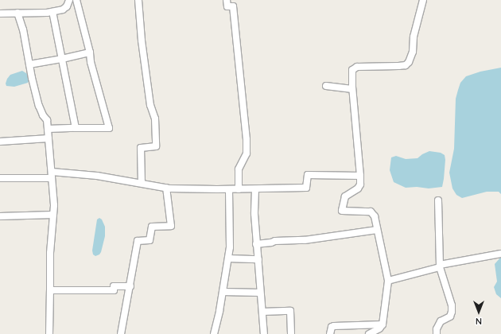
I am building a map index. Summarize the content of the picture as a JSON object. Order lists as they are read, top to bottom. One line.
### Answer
{"north":"bottom"}
